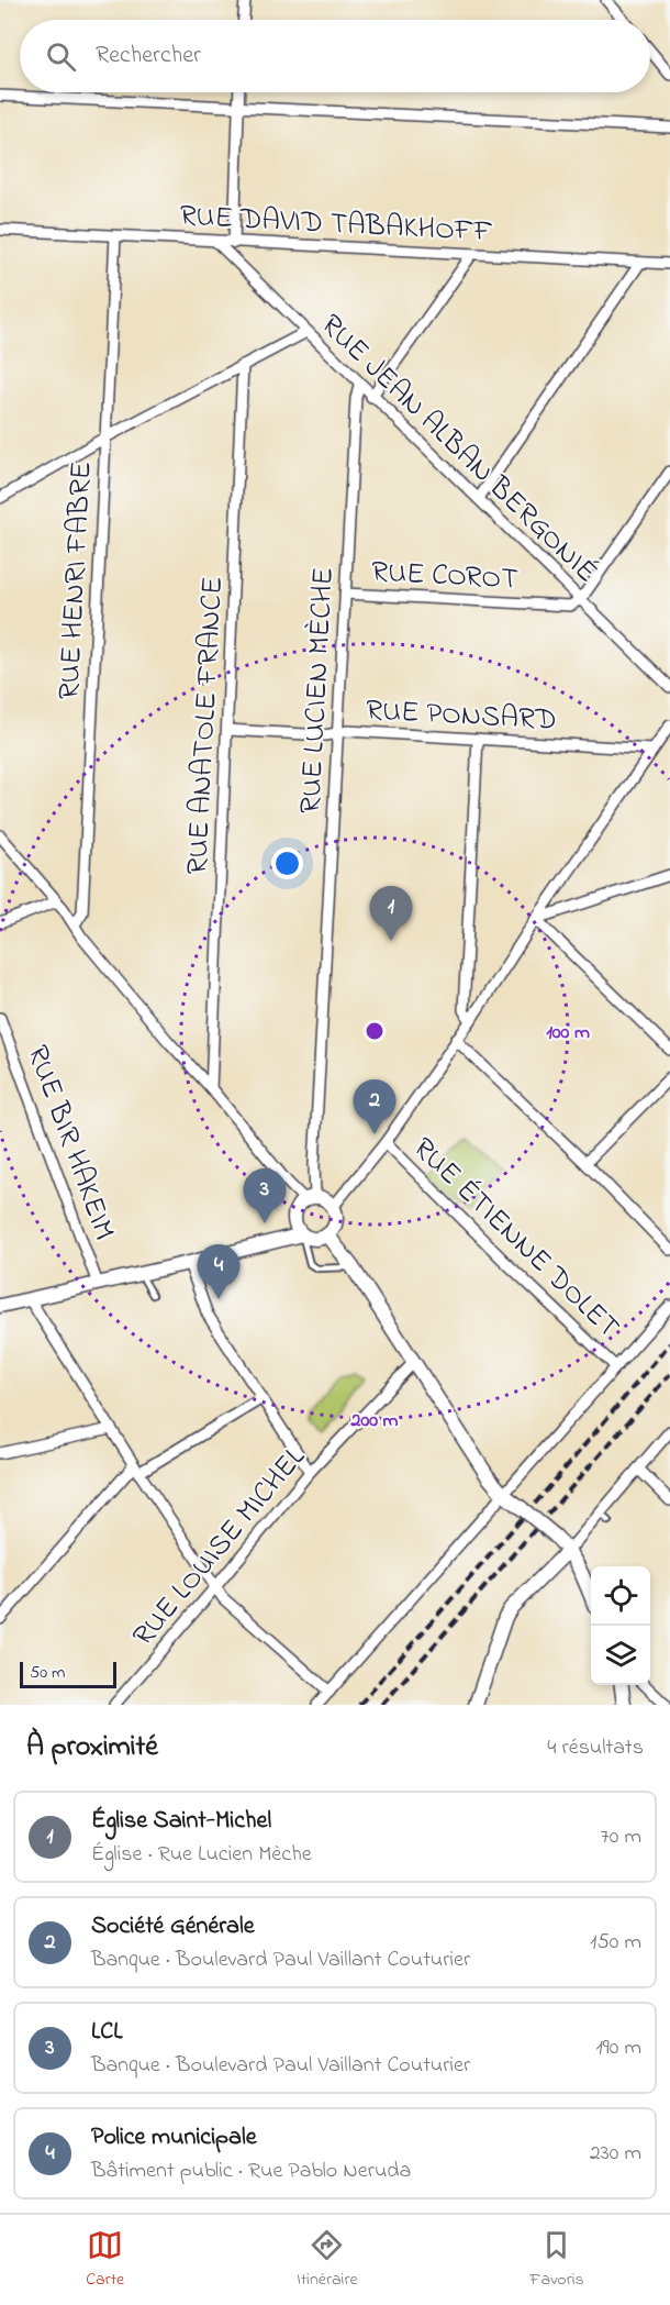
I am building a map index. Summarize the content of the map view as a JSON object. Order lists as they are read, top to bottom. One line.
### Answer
{"streets":{"street":["RUE DAVID TABAKHOFF","RUE JEAN ALBAN BERGONIÉ","RUE COROT","RUE HENRI FABRE","RUE LUCIEN MÈCHE","RUE PONSARD","RUE ANATOLE FRANCE","RUE BIR HAKEIM","RUE ÉTIENNE DOLET","RUE LOUISE MICHEL"]},"crossings":[["RUE DAVID TABAKHOFF","RUE JEAN ALBAN BERGONIÉ"],["RUE DAVID TABAKHOFF","RUE HENRI FABRE"],["RUE JEAN ALBAN BERGONIÉ","RUE COROT"],["RUE JEAN ALBAN BERGONIÉ","RUE LUCIEN MÈCHE"],["RUE COROT","RUE LUCIEN MÈCHE"],["RUE LUCIEN MÈCHE","RUE PONSARD"],["RUE PONSARD","RUE ANATOLE FRANCE"]],"scale_bar":"50 m","page":{"search":"Rechercher","pins":["1","2","3","4"],"scale":"50 m","heading":["À proximité","4 résultats"],"list":[{"mark":"1","name":"Église Saint-Michel","note":"Église · Rue Lucien Mèche","value":"70 m"},{"mark":"2","name":"Société Générale","note":"Banque · Boulevard Paul Vaillant Couturier","value":"150 m"},{"mark":"3","name":"LCL","note":"Banque · Boulevard Paul Vaillant Couturier","value":"190 m"},{"mark":"4","name":"Police municipale","note":"Bâtiment public · Rue Pablo Neruda","value":"230 m"}],"nav":["Carte","Itinéraire","Favoris"]},"rings":["100 m","200 m"]}
